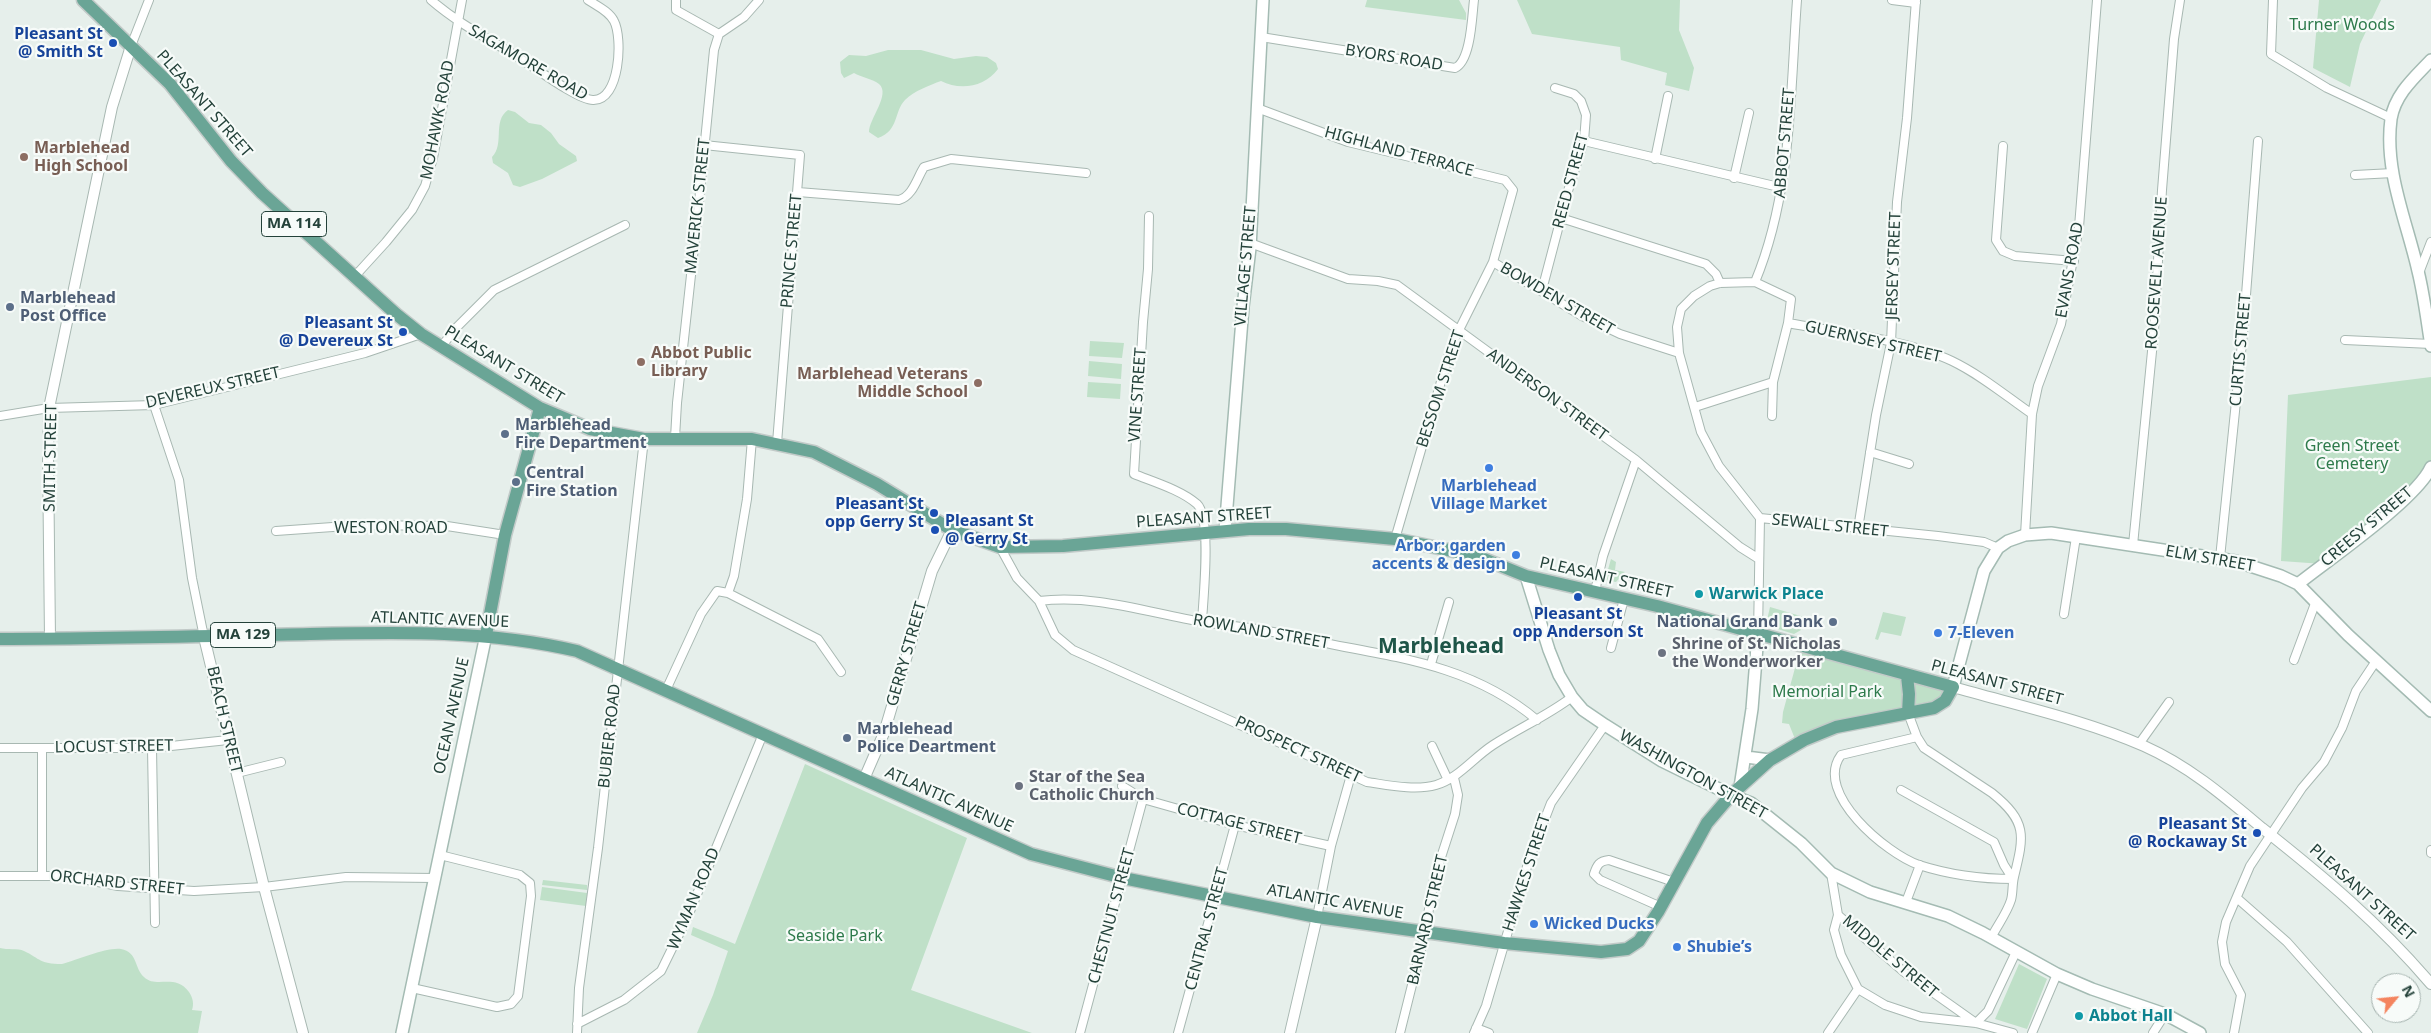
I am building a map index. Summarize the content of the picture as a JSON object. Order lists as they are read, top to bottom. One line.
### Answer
{"streets":{"main road":["PLEASANT STREET","MA 114","VILLAGE STREET","CREESY STREET","ELM STREET","ATLANTIC AVENUE","MA 129","OCEAN AVENUE","WASHINGTON STREET"],"street":["BYORS ROAD","SAGAMORE ROAD","MOHAWK ROAD","ABBOT STREET","HIGHLAND TERRACE","REED STREET","MAVERICK STREET","PRINCE STREET","JERSEY STREET","EVANS ROAD","ROOSEVELT AVENUE","BOWDEN STREET","GUERNSEY STREET","CURTIS STREET","DEVEREUX STREET","BESSOM STREET","VINE STREET","ANDERSON STREET","SMITH STREET","SEWALL STREET","WESTON ROAD","ROWLAND STREET","GERRY STREET","BEACH STREET","BUBIER ROAD","LOCUST STREET","PROSPECT STREET","COTTAGE STREET","HAWKES STREET","ORCHARD STREET","WYMAN ROAD","CHESTNUT STREET","BARNARD STREET","CENTRAL STREET","MIDDLE STREET"]},"crossings":[["BYORS ROAD","VILLAGE STREET"],["SAGAMORE ROAD","MOHAWK ROAD"],["PLEASANT STREET","MOHAWK ROAD"],["PLEASANT STREET","MAVERICK STREET"],["PLEASANT STREET","PRINCE STREET"],["PLEASANT STREET","VILLAGE STREET"],["PLEASANT STREET","DEVEREUX STREET"],["PLEASANT STREET","BESSOM STREET"],["PLEASANT STREET","VINE STREET"],["PLEASANT STREET","SMITH STREET"],["PLEASANT STREET","ATLANTIC AVENUE"],["PLEASANT STREET","GERRY STREET"],["PLEASANT STREET","OCEAN AVENUE"],["PLEASANT STREET","BUBIER ROAD"],["PLEASANT STREET","WASHINGTON STREET"],["ABBOT STREET","BOWDEN STREET"],["ABBOT STREET","GUERNSEY STREET"],["ABBOT STREET","SEWALL STREET"],["HIGHLAND TERRACE","VILLAGE STREET"],["HIGHLAND TERRACE","BESSOM STREET"],["REED STREET","BOWDEN STREET"],["MAVERICK STREET","PRINCE STREET"],["VILLAGE STREET","ANDERSON STREET"],["JERSEY STREET","GUERNSEY STREET"],["JERSEY STREET","SEWALL STREET"],["EVANS ROAD","GUERNSEY STREET"],["EVANS ROAD","ELM STREET"],["ROOSEVELT AVENUE","ELM STREET"],["BOWDEN STREET","GUERNSEY STREET"],["BOWDEN STREET","BESSOM STREET"],["BOWDEN STREET","SEWALL STREET"],["GUERNSEY STREET","SEWALL STREET"],["CURTIS STREET","ELM STREET"],["DEVEREUX STREET","SMITH STREET"],["DEVEREUX STREET","BEACH STREET"],["BESSOM STREET","ANDERSON STREET"],["SMITH STREET","ATLANTIC AVENUE"],["SEWALL STREET","ELM STREET"],["CREESY STREET","ELM STREET"],["WESTON ROAD","OCEAN AVENUE"],["ATLANTIC AVENUE","GERRY STREET"],["ATLANTIC AVENUE","OCEAN AVENUE"],["ATLANTIC AVENUE","BEACH STREET"],["ATLANTIC AVENUE","BUBIER ROAD"],["ATLANTIC AVENUE","WASHINGTON STREET"],["ATLANTIC AVENUE","HAWKES STREET"],["ATLANTIC AVENUE","WYMAN ROAD"],["ATLANTIC AVENUE","CHESTNUT STREET"],["ATLANTIC AVENUE","BARNARD STREET"],["ATLANTIC AVENUE","CENTRAL STREET"],["ROWLAND STREET","PROSPECT STREET"],["OCEAN AVENUE","ORCHARD STREET"],["BEACH STREET","LOCUST STREET"],["BEACH STREET","ORCHARD STREET"],["BUBIER ROAD","WYMAN ROAD"],["PROSPECT STREET","WASHINGTON STREET"],["PROSPECT STREET","BARNARD STREET"],["WASHINGTON STREET","HAWKES STREET"],["WASHINGTON STREET","MIDDLE STREET"],["COTTAGE STREET","CHESTNUT STREET"],["COTTAGE STREET","CENTRAL STREET"]],"districts":["Marblehead"],"parks":["Turner Woods","Green Street Cemetery","Memorial Park","Seaside Park"],"places":["Pleasant St @ Smith St","Marblehead High School","Marblehead Post Office","Pleasant St @ Devereux St","Abbot Public Library","Marblehead Veterans Middle School","Marblehead Fire Department","Marblehead Village Market","Central Fire Station","Pleasant St opp Gerry St","Pleasant St @ Gerry St","Arbor: garden accents & design","Warwick Place","Pleasant St opp Anderson St","National Grand Bank","7-Eleven","Shrine of St. Nicholas the Wonderworker","Marblehead Police Deartment","Star of the Sea Catholic Church","Pleasant St @ Rockaway St","Wicked Ducks","Shubie’s","Abbot Hall"],"north":"top right"}
